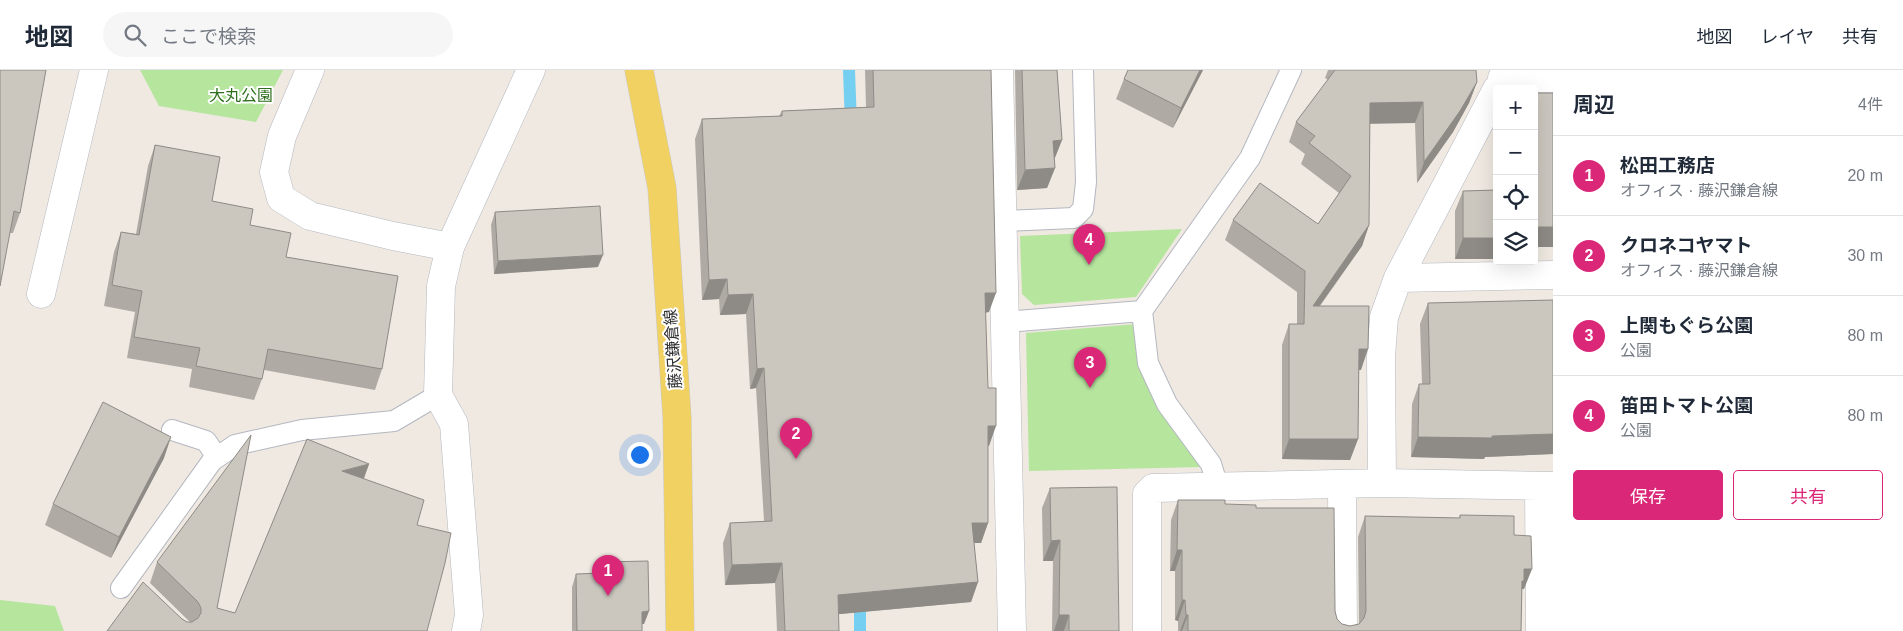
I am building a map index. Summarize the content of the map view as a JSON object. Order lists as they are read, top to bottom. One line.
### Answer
{"streets":{"main road":["藤沢鎌倉線"]},"parks":["大丸公園"],"page":{"header":"地図","search":"ここで検索","nav":["地図","レイヤ","共有"],"heading":["周辺","4件"],"map_buttons":["+","−"],"list":[{"mark":"1","name":"松田工務店","note":"オフィス · 藤沢鎌倉線","value":"20 m"},{"mark":"2","name":"クロネコヤマト","note":"オフィス · 藤沢鎌倉線","value":"30 m"},{"mark":"3","name":"上関もぐら公園","note":"公園","value":"80 m"},{"mark":"4","name":"笛田トマト公園","note":"公園","value":"80 m"}],"pins":["4","3","2","1"],"buttons":["保存","共有"]}}
